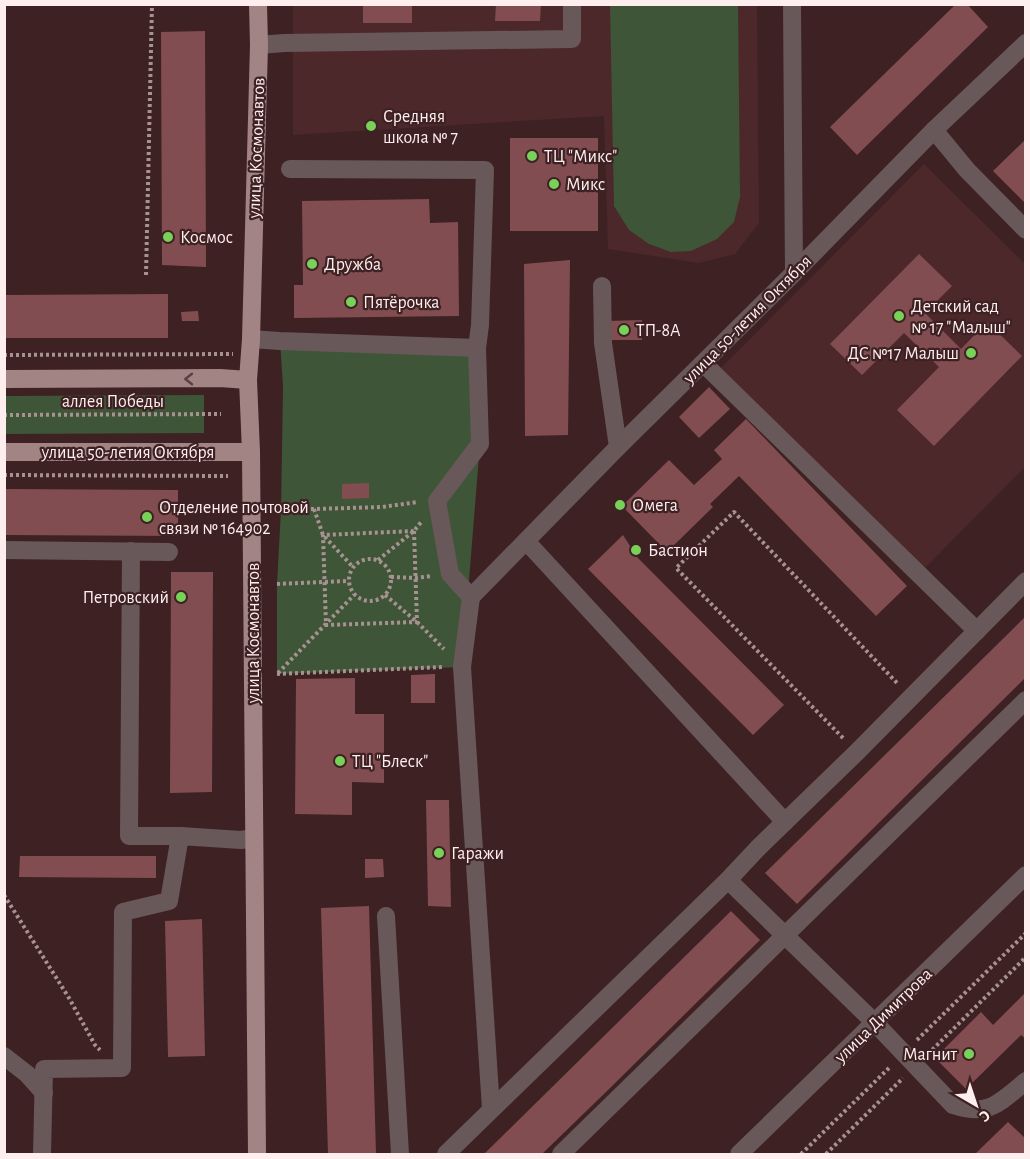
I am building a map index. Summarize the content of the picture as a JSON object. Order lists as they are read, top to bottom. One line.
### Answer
{"streets":{"main road":["улица Космонавтов","улица 50-летия Октября"],"street":["улица Димитрова"],"path":["аллея Победы"]},"crossings":[["улица Космонавтов","улица 50-летия Октября"]],"places":["Средняя школа № 7","ТЦ \"Микс\"","Микс","Космос","Дружба","Пятёрочка","Детский сад № 17 \"Малыш\"","ТП-8А","ДС №17 Малыш","Омега","Отделение почтовой связи № 164902","Бастион","Петровский","ТЦ \"Блеск\"","Гаражи","Магнит"],"north":"bottom right"}
